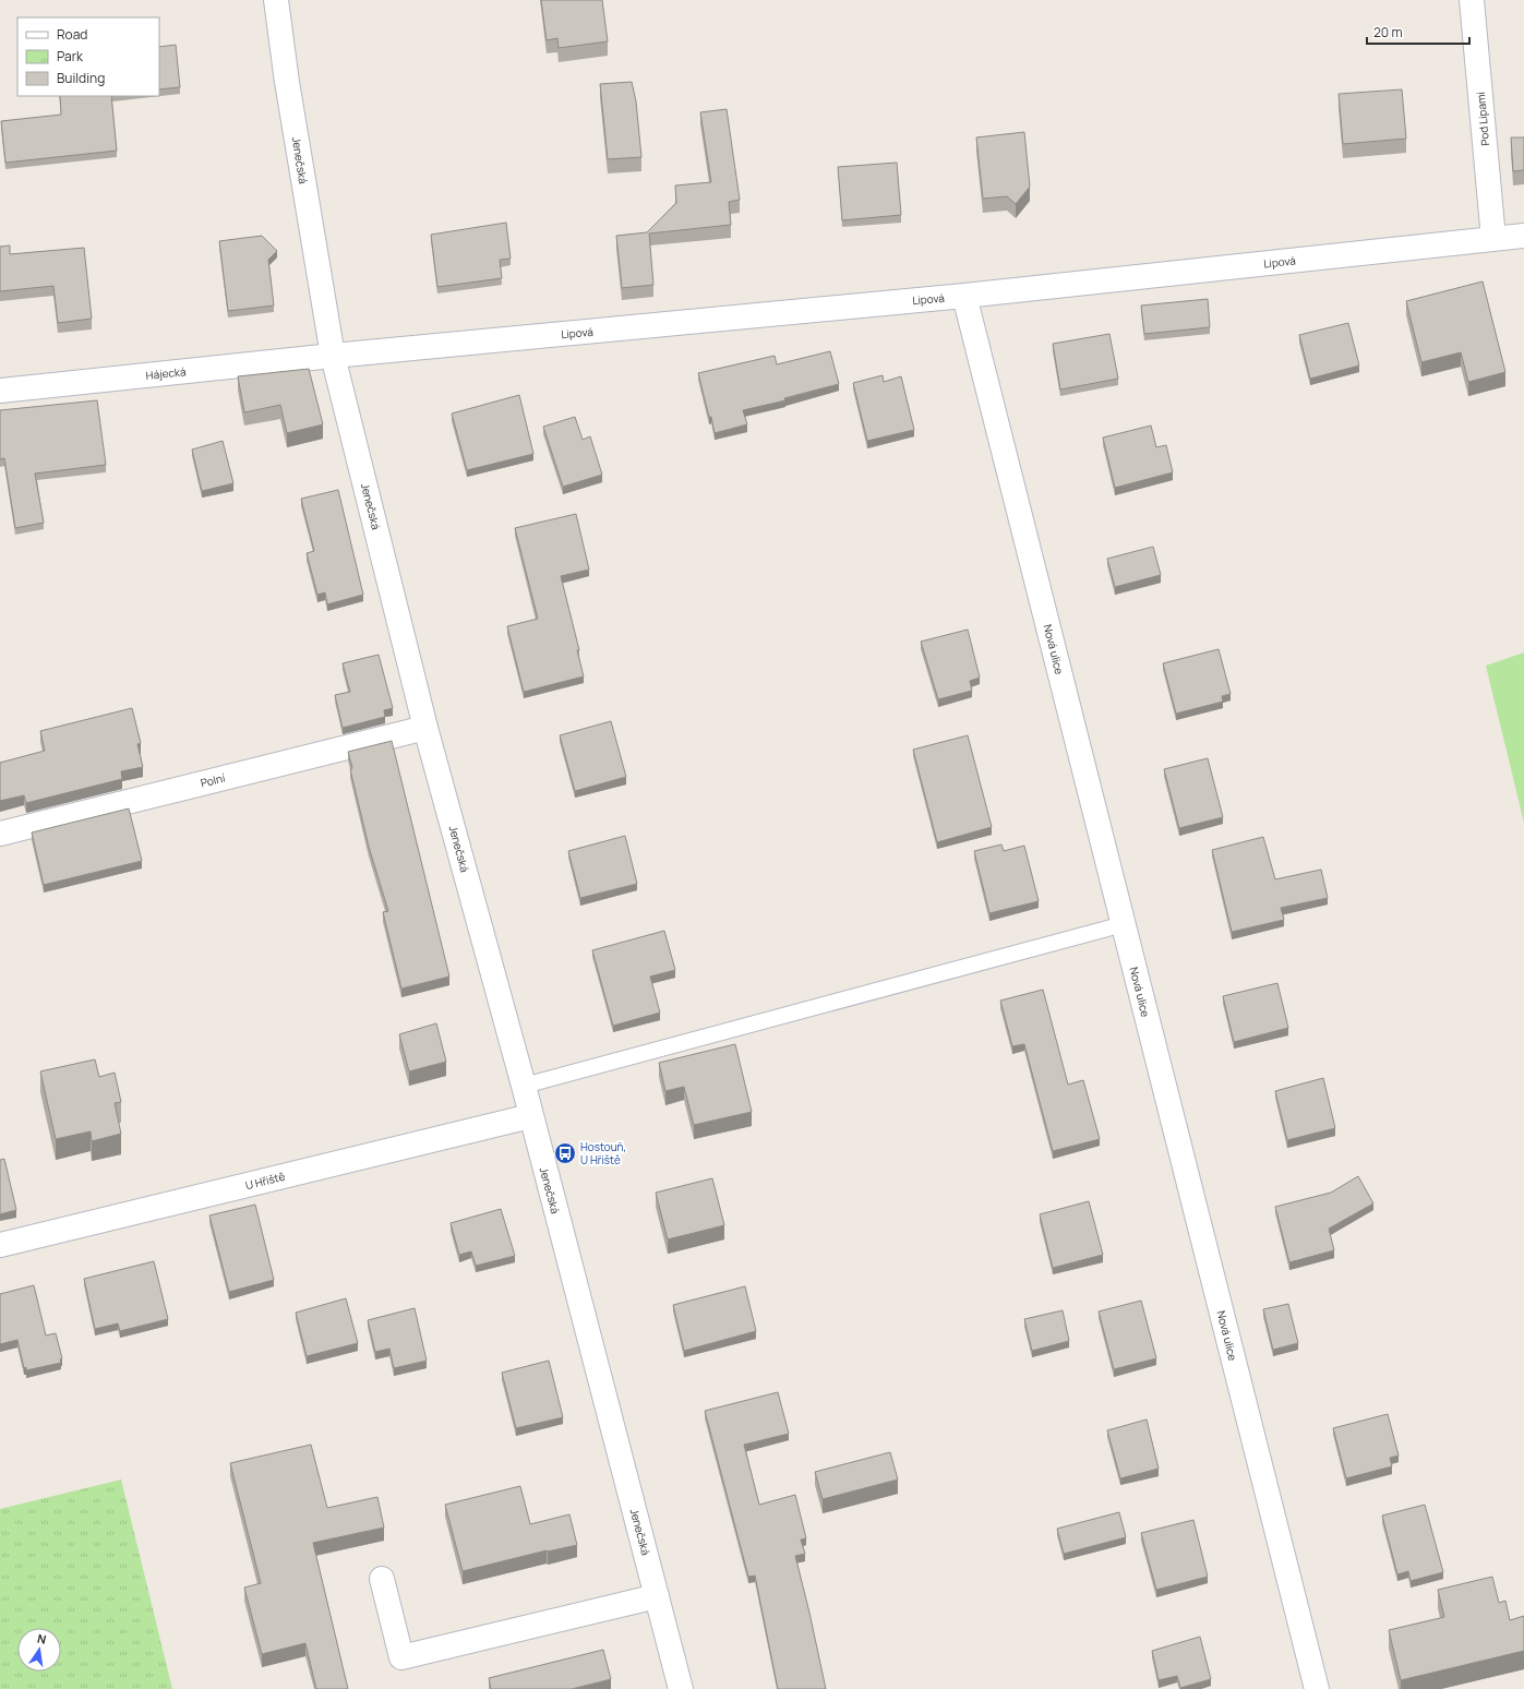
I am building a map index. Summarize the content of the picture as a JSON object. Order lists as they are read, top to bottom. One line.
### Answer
{"streets":{"street":["Pod Lipami","Jenečská","Lipová","Hájecká","Nová ulice","Polní","U Hřiště"]},"crossings":[["Pod Lipami","Lipová"],["Jenečská","Lipová"],["Jenečská","Hájecká"],["Jenečská","Polní"],["Jenečská","U Hřiště"],["Lipová","Hájecká"],["Lipová","Nová ulice"]],"places":{"bus stop":["Hostouň, U Hřiště"]},"legend":["Road","Park","Building"],"scale_bar":"20 m","north":"top"}
